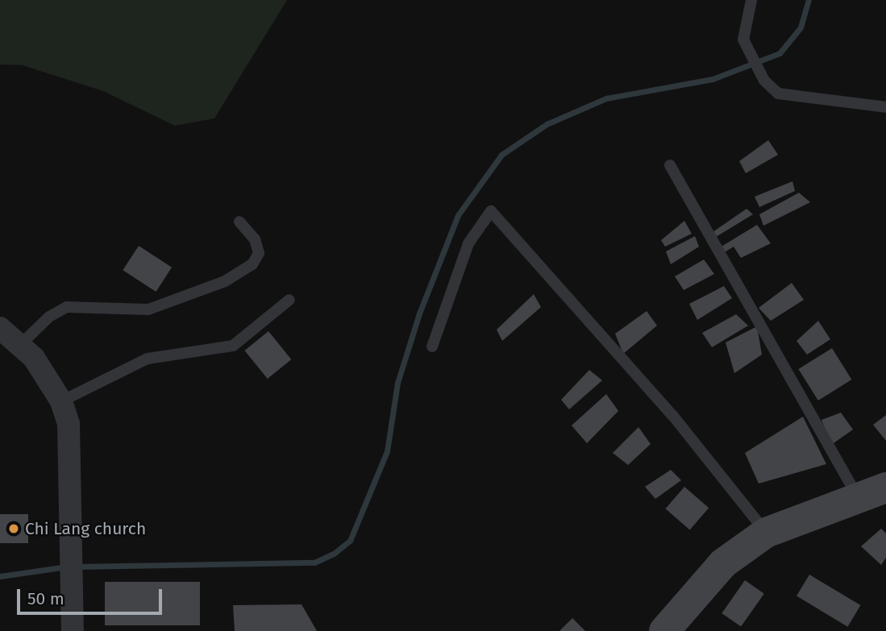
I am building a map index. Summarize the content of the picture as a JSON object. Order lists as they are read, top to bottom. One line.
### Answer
{"places":["Chi Lang church"],"scale_bar":"50 m"}
